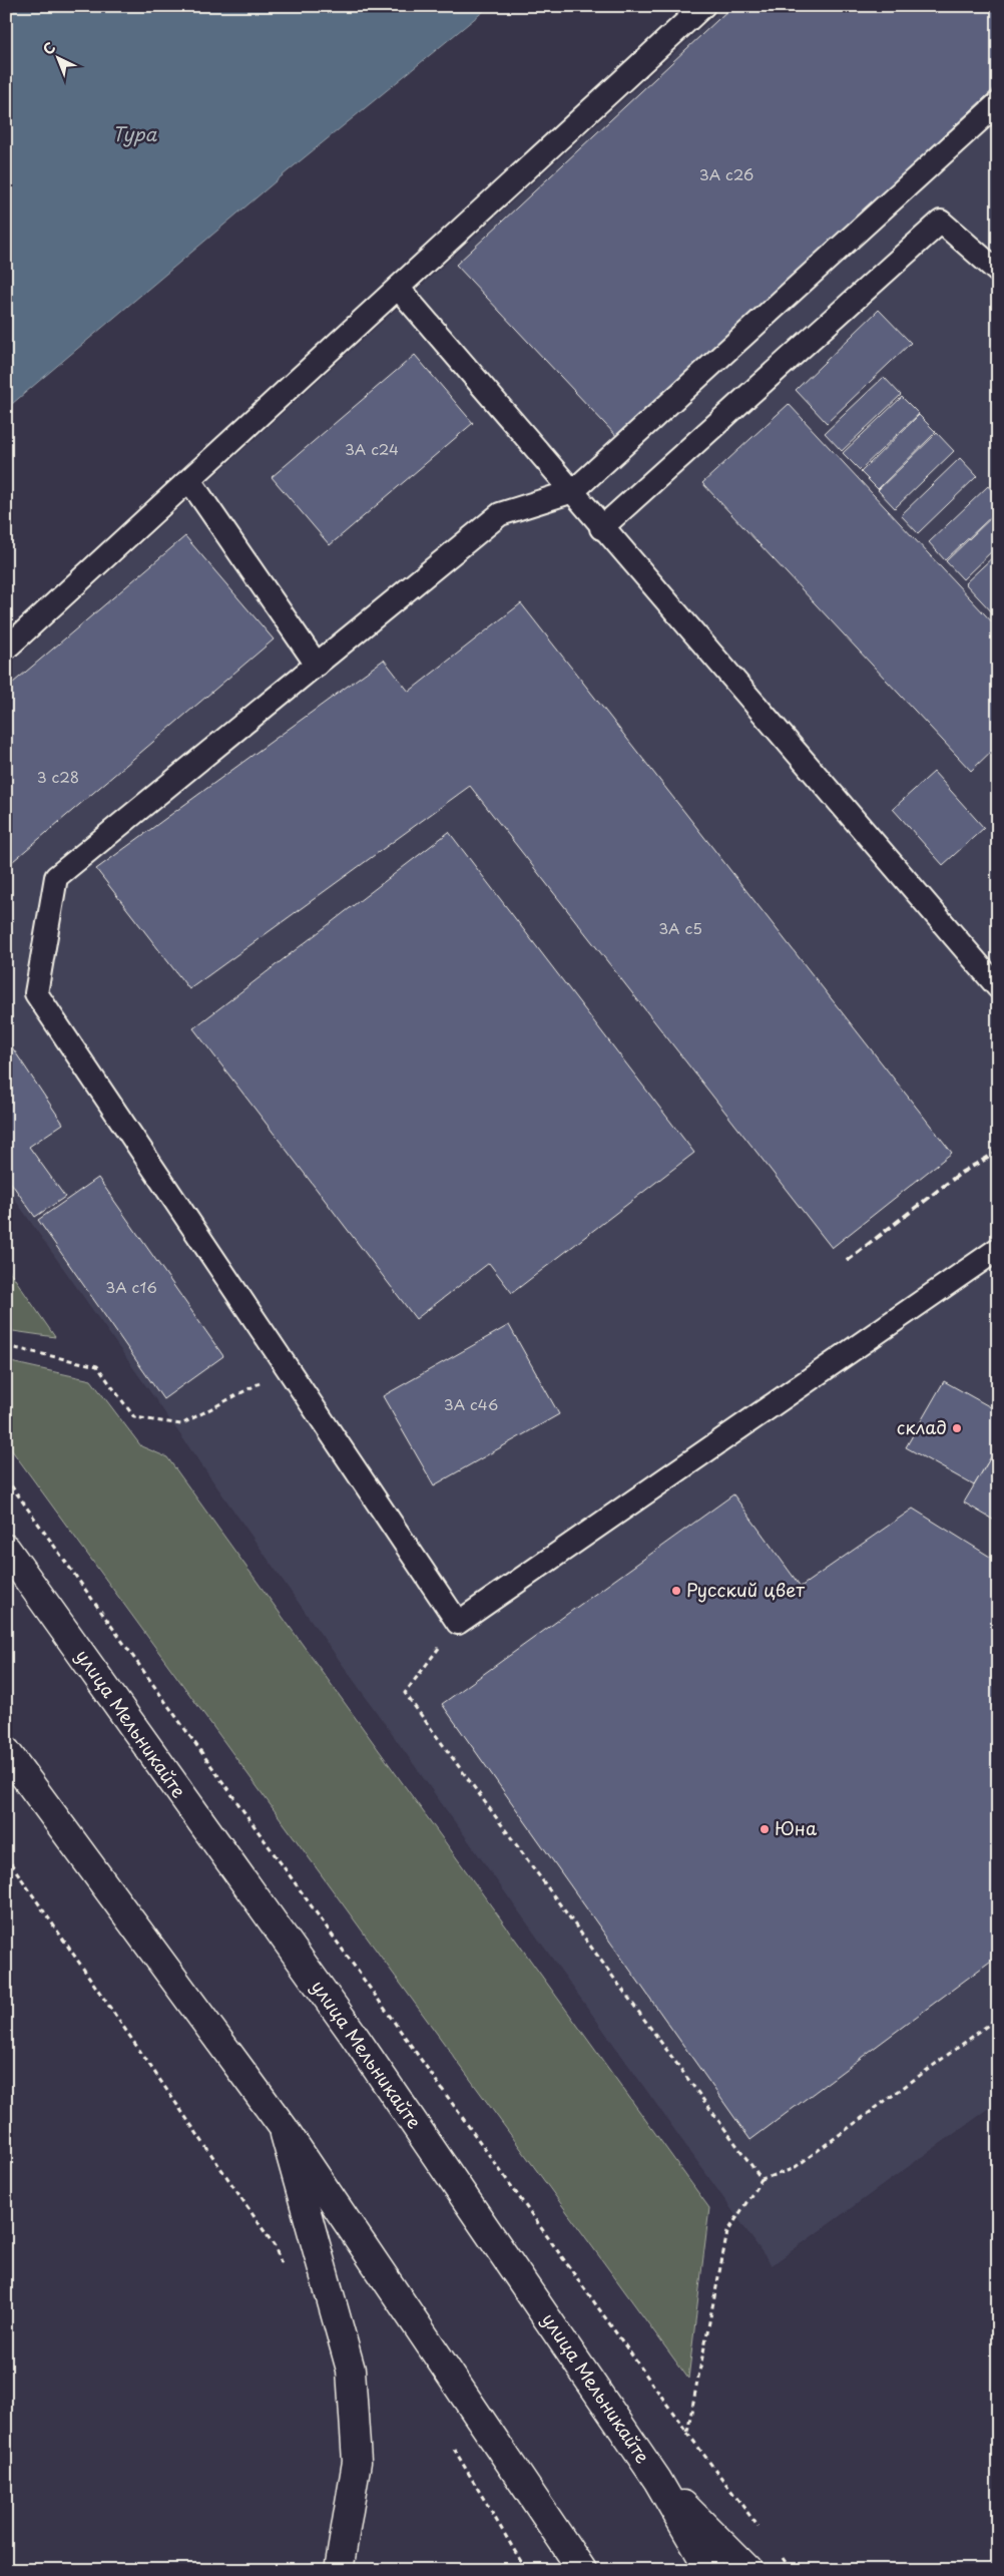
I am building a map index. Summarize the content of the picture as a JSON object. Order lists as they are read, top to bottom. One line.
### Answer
{"streets":{"main road":["улица Мельникайте"]},"water":["Тура"],"places":["склад","Русский цвет","Юна"],"house_numbers":["3А с26","3А с24","3 с28","3А с5","3А с16","3А с46"],"north":"top left"}
